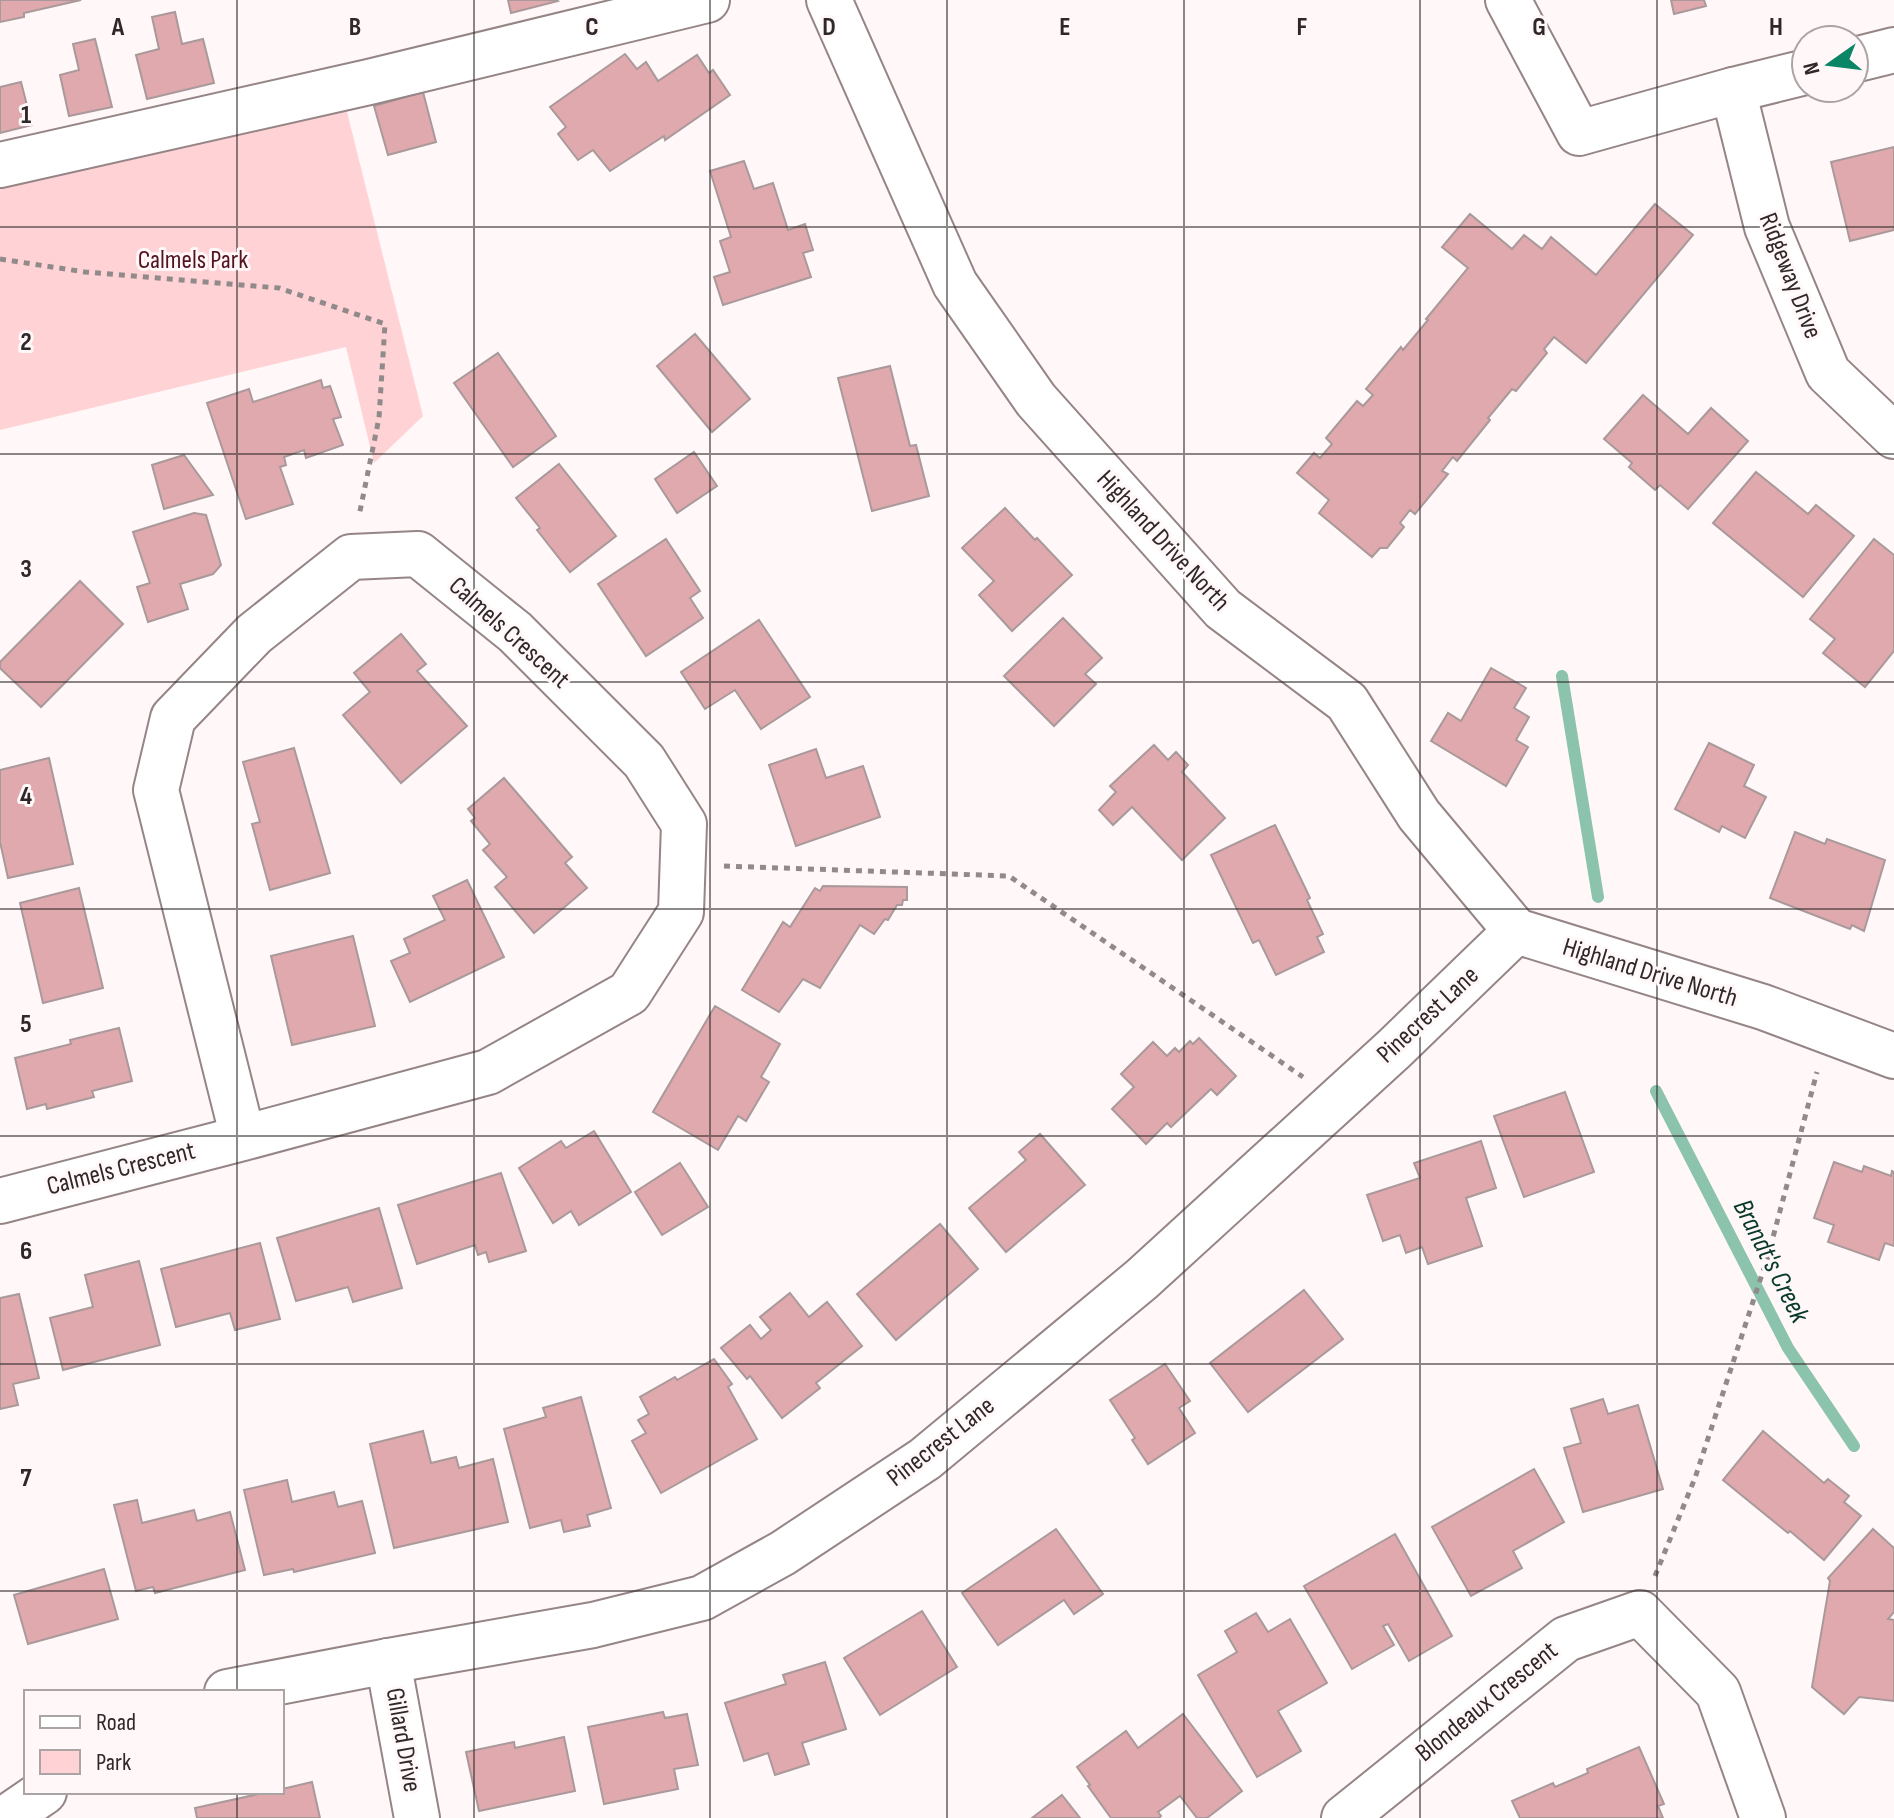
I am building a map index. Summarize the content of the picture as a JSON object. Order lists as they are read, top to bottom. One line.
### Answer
{"streets":{"street":["Ridgeway Drive","Highland Drive North","Calmels Crescent","Pinecrest Lane","Blondeaux Crescent","Gillard Drive"]},"crossings":[["Highland Drive North","Pinecrest Lane"],["Pinecrest Lane","Gillard Drive"]],"water":["Brandt's Creek"],"parks":["Calmels Park"],"legend":["Road","Park"],"north":"left","grid":{"columns":["A","B","C","D","E","F","G","H"],"rows":["1","2","3","4","5","6","7"]}}
